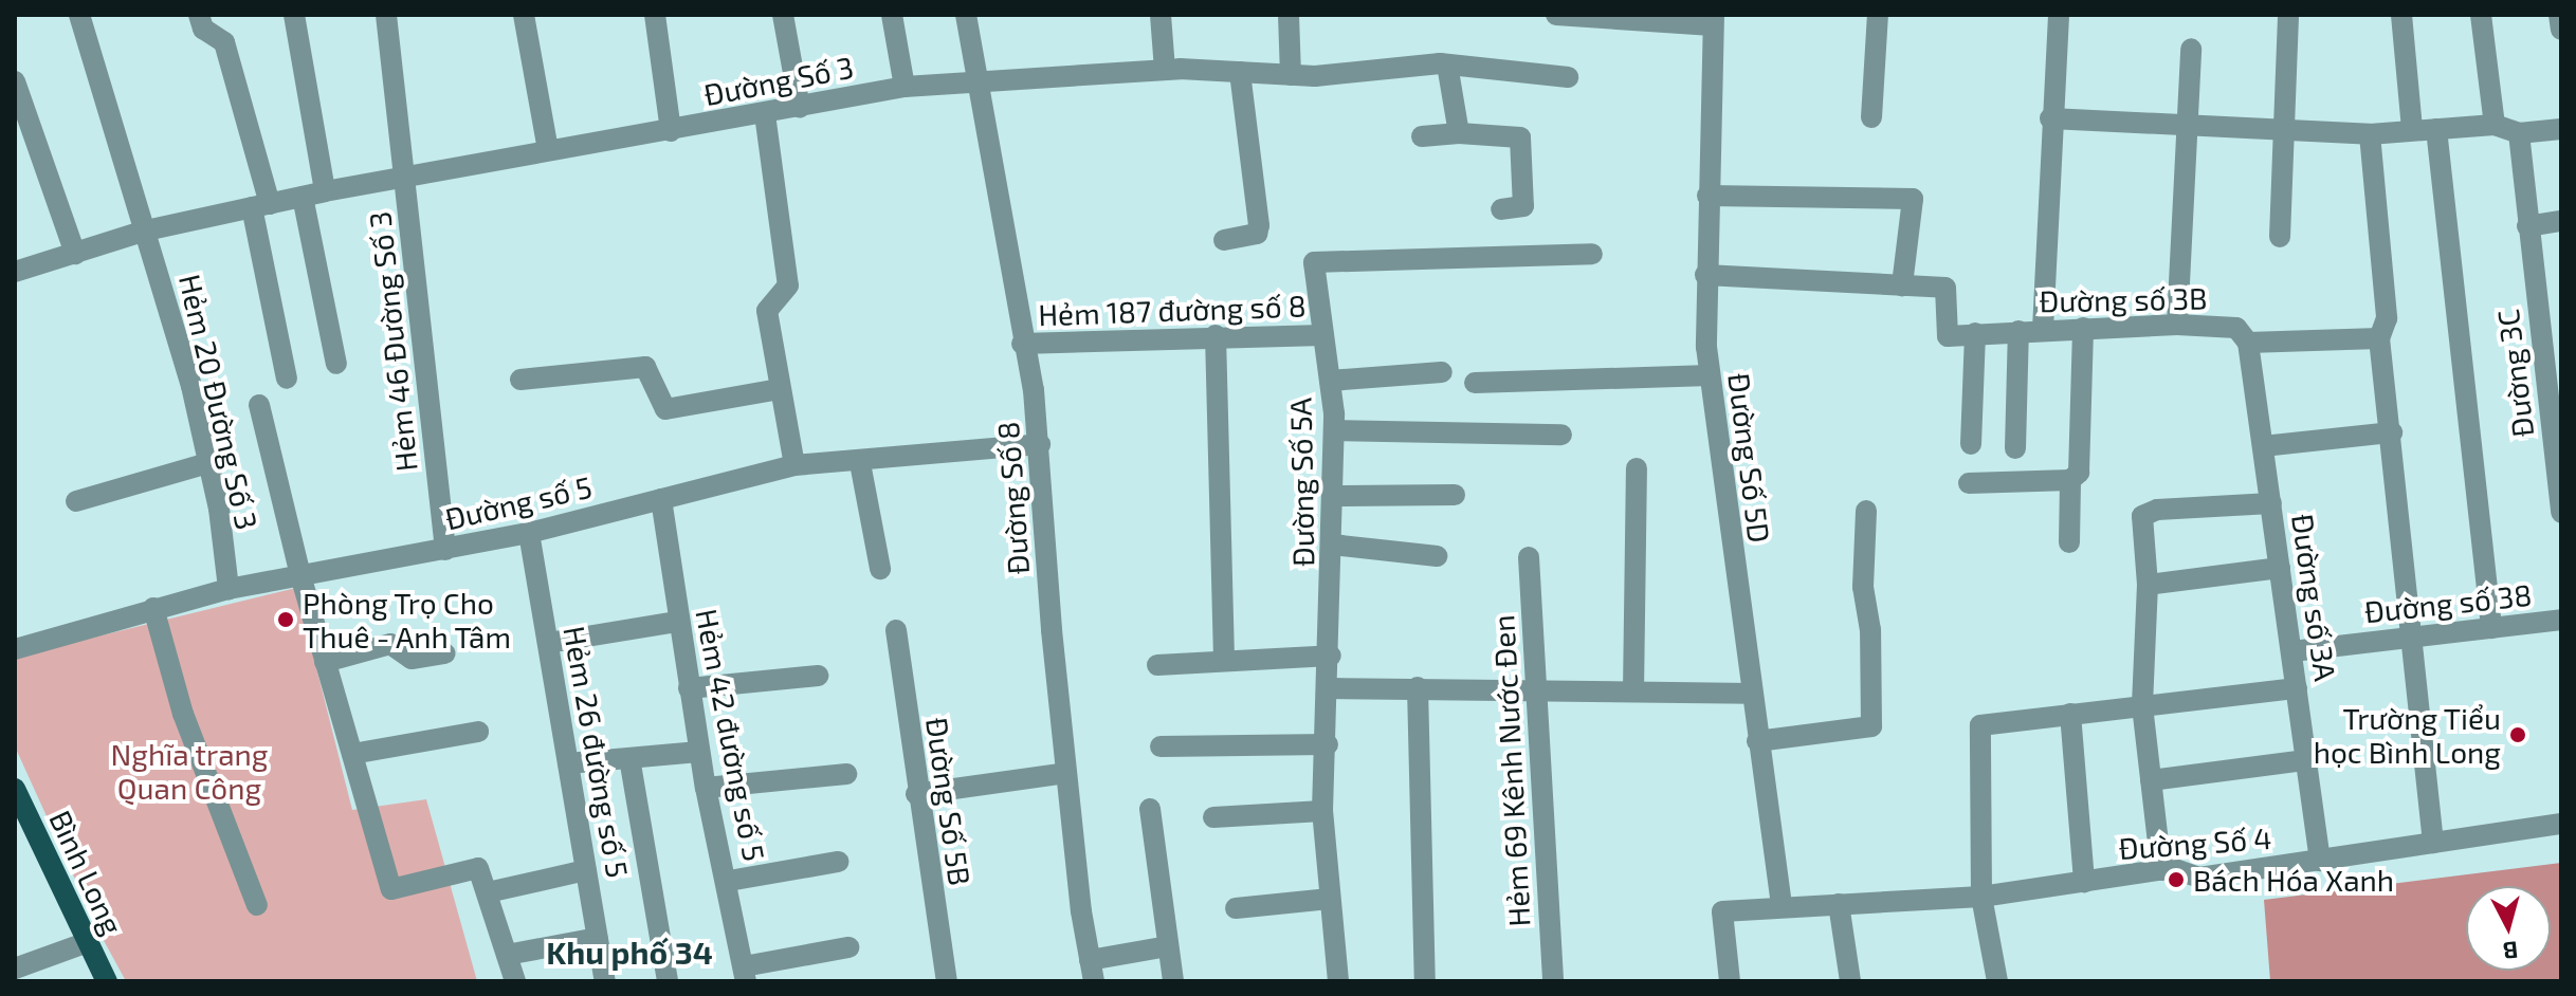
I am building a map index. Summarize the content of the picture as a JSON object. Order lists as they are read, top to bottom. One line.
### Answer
{"streets":{"main road":["Bình Long"],"street":["Đường Số 3","Đường số 3B","Hẻm 187 đường số 8","Hẻm 46 Đường Số 3","Đường 3C","Hẻm 20 Đường Số 3","Đường Số 5D","Đường Số 5A","Đường Số 8","Đường số 5","Đường số 3A","Đường số 38","Hẻm 42 đường số 5","Hẻm 26 đường số 5","Hẻm 69 Kênh Nước Đen","Đường Số 5B","Đường Số 4"]},"crossings":[["Đường Số 3","Hẻm 46 Đường Số 3"],["Đường Số 3","Hẻm 20 Đường Số 3"],["Đường Số 3","Đường Số 8"],["Đường số 3B","Đường Số 5D"],["Đường số 3B","Đường số 3A"],["Hẻm 187 đường số 8","Đường Số 5A"],["Hẻm 187 đường số 8","Đường Số 8"],["Hẻm 46 Đường Số 3","Đường số 5"],["Hẻm 20 Đường Số 3","Đường số 5"],["Đường Số 5D","Đường Số 4"],["Đường Số 8","Đường số 5"],["Đường số 5","Hẻm 42 đường số 5"],["Đường số 5","Hẻm 26 đường số 5"],["Đường số 3A","Đường số 38"],["Đường số 3A","Đường Số 4"]],"districts":["Khu phố 34"],"parks":["Nghĩa trang Quan Công"],"places":["Phòng Trọ Cho Thuê - Anh Tâm","Trường Tiểu học Bình Long","Bách Hóa Xanh"],"north":"bottom"}
